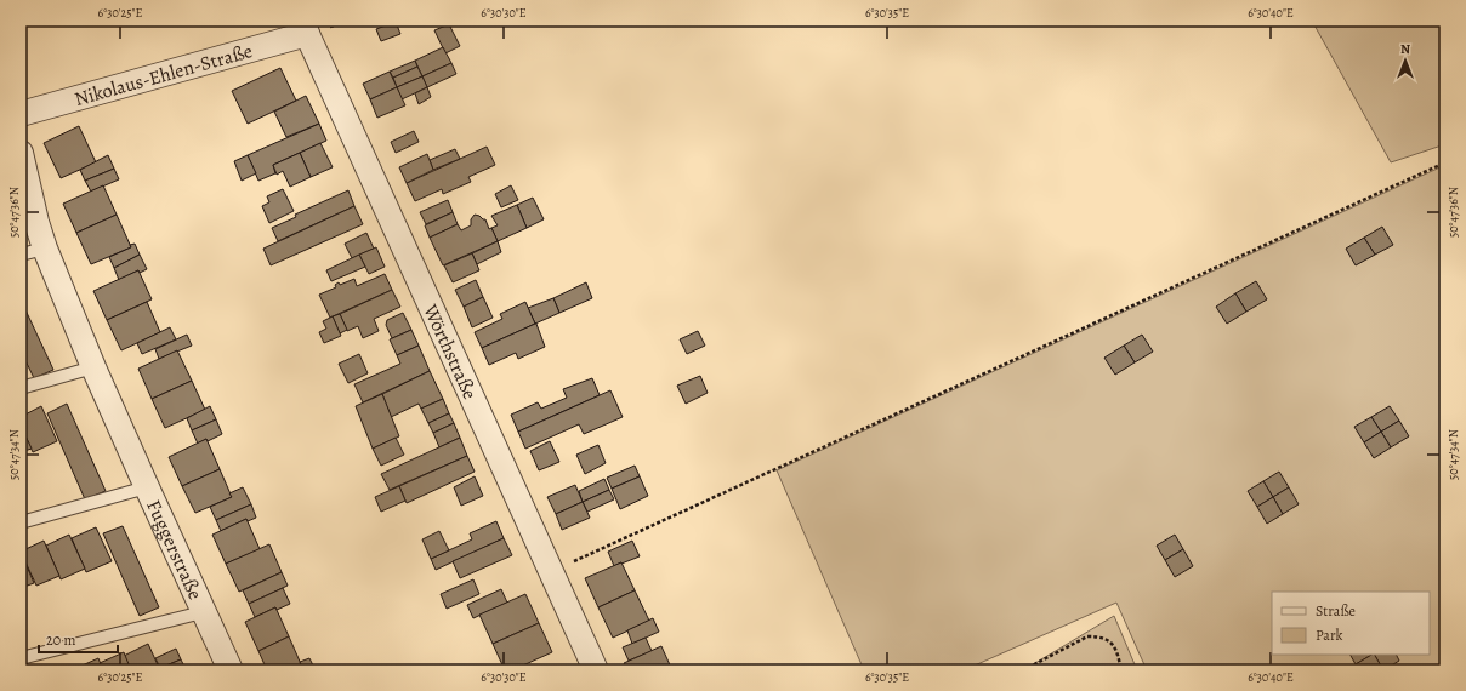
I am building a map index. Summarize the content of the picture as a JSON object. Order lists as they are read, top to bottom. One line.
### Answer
{"streets":{"street":["Nikolaus-Ehlen-Straße","Wörthstraße","Fuggerstraße"]},"crossings":[["Nikolaus-Ehlen-Straße","Wörthstraße"]],"legend":["Straße","Park"],"scale_bar":"20 m","north":"top","coordinates":["6°30'25\"E","6°30'30\"E","6°30'35\"E","6°30'40\"E","50°47'36\"N","50°47'34\"N"]}
